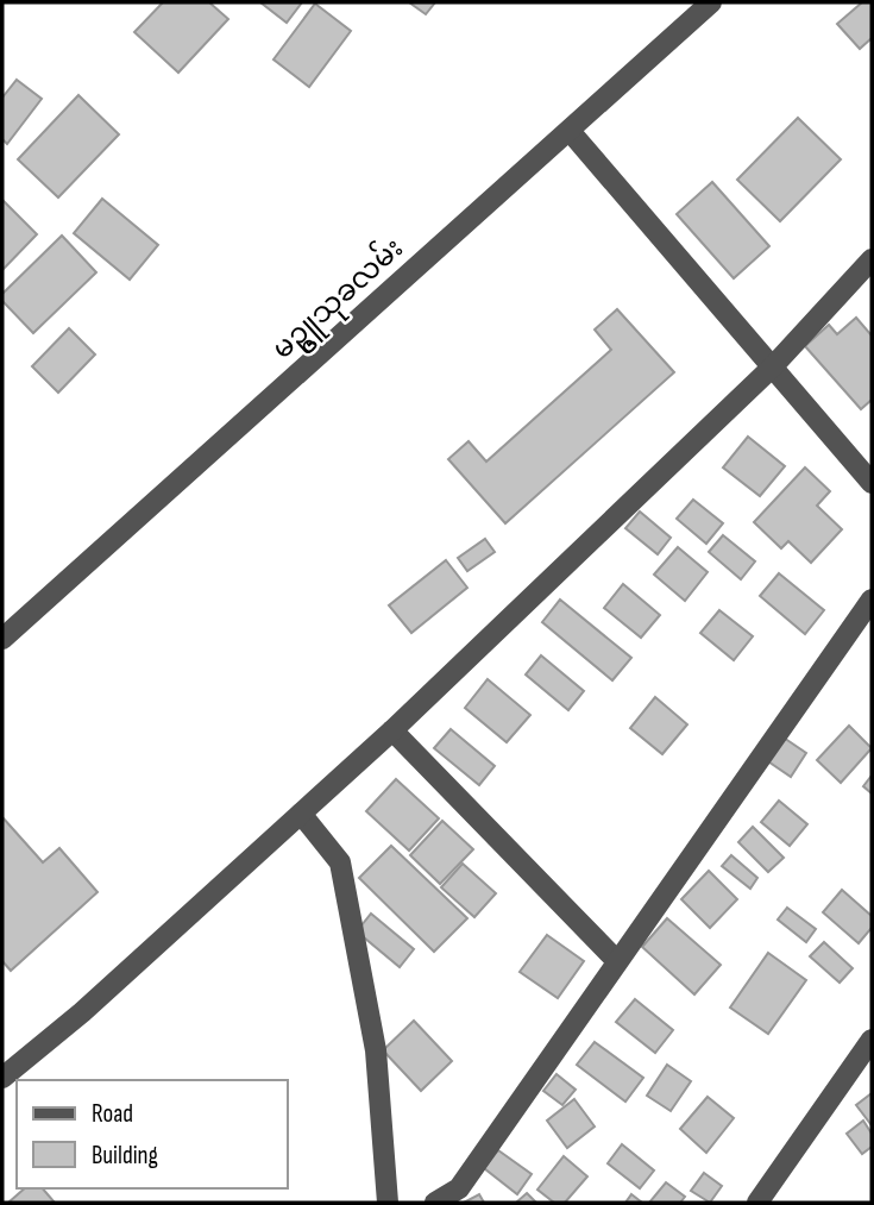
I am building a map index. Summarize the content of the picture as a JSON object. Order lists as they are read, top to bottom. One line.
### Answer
{"streets":{"street":["မဥ္ဇူသုခလမ်း"]},"legend":["Road","Building"]}
